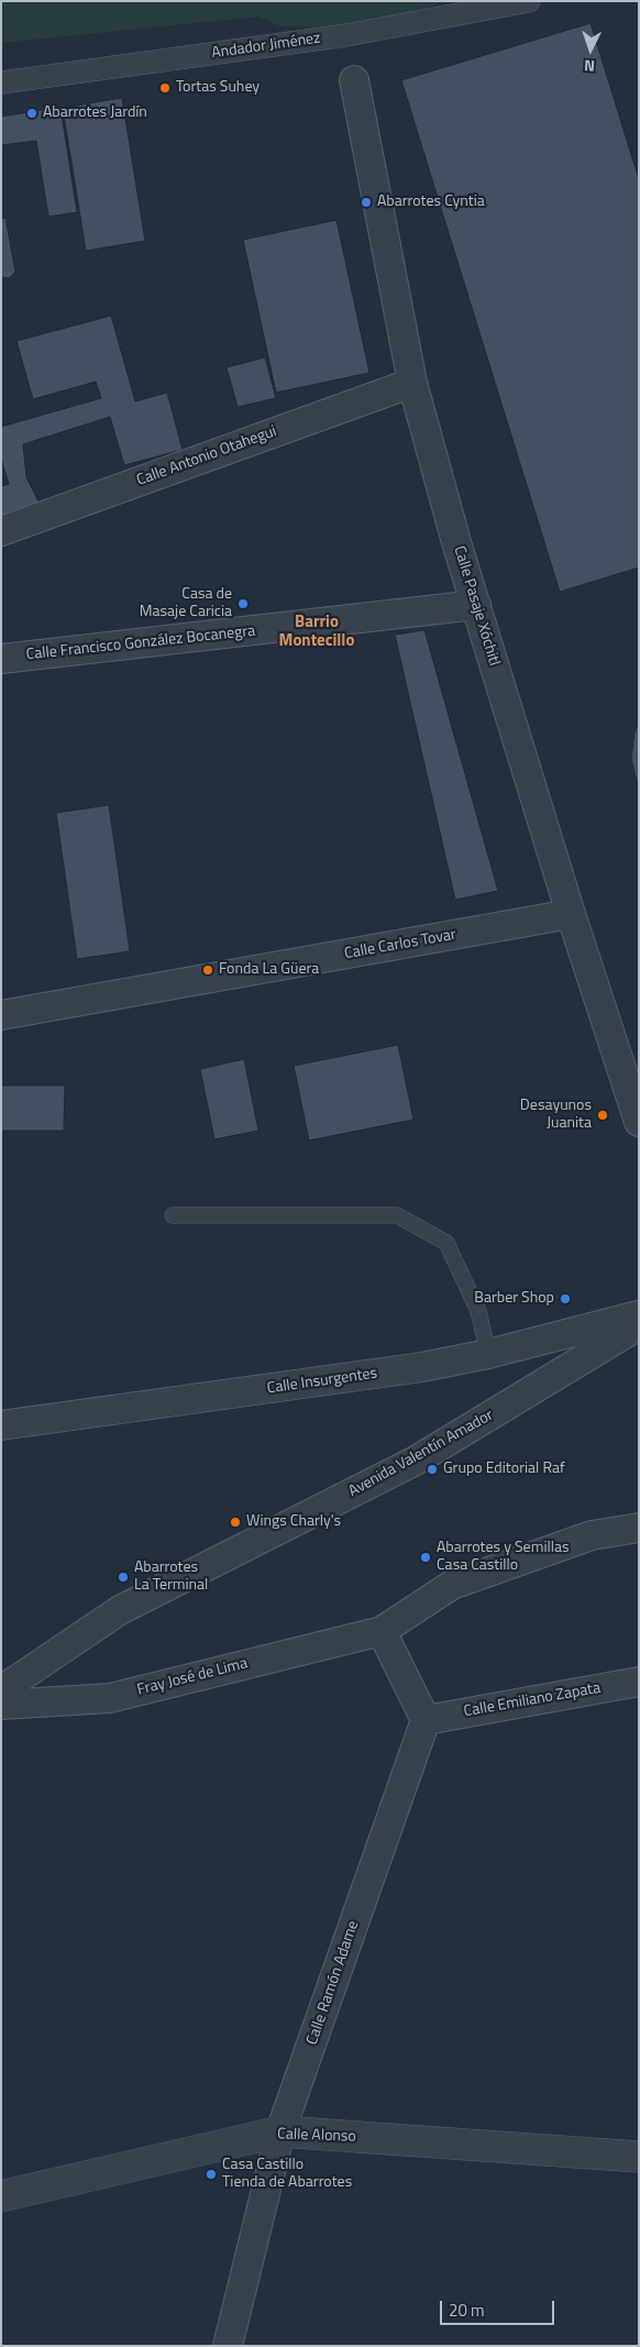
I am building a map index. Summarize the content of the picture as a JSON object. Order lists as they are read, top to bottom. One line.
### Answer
{"streets":{"street":["Andador Jiménez","Calle Antonio Otahegui","Calle Pasaje Xóchitl","Calle Francisco González Bocanegra","Calle Carlos Tovar","Calle Insurgentes","Avenida Valentín Amador","Fray José de Lima","Calle Emiliano Zapata","Calle Ramón Adame","Calle Alonso"]},"crossings":[["Calle Antonio Otahegui","Calle Pasaje Xóchitl"],["Calle Pasaje Xóchitl","Calle Francisco González Bocanegra"],["Calle Pasaje Xóchitl","Calle Carlos Tovar"],["Calle Emiliano Zapata","Calle Ramón Adame"],["Calle Ramón Adame","Calle Alonso"]],"districts":["Barrio Montecillo"],"places":["Tortas Suhey","Abarrotes Jardín","Abarrotes Cyntia","Casa de Masaje Caricia","Fonda La Güera","Desayunos Juanita","Barber Shop","Grupo Editorial Raf","Wings Charly's","Abarrotes y Semillas Casa Castillo","Abarrotes La Terminal","Casa Castillo Tienda de Abarrotes"],"scale_bar":"20 m","north":"bottom"}
